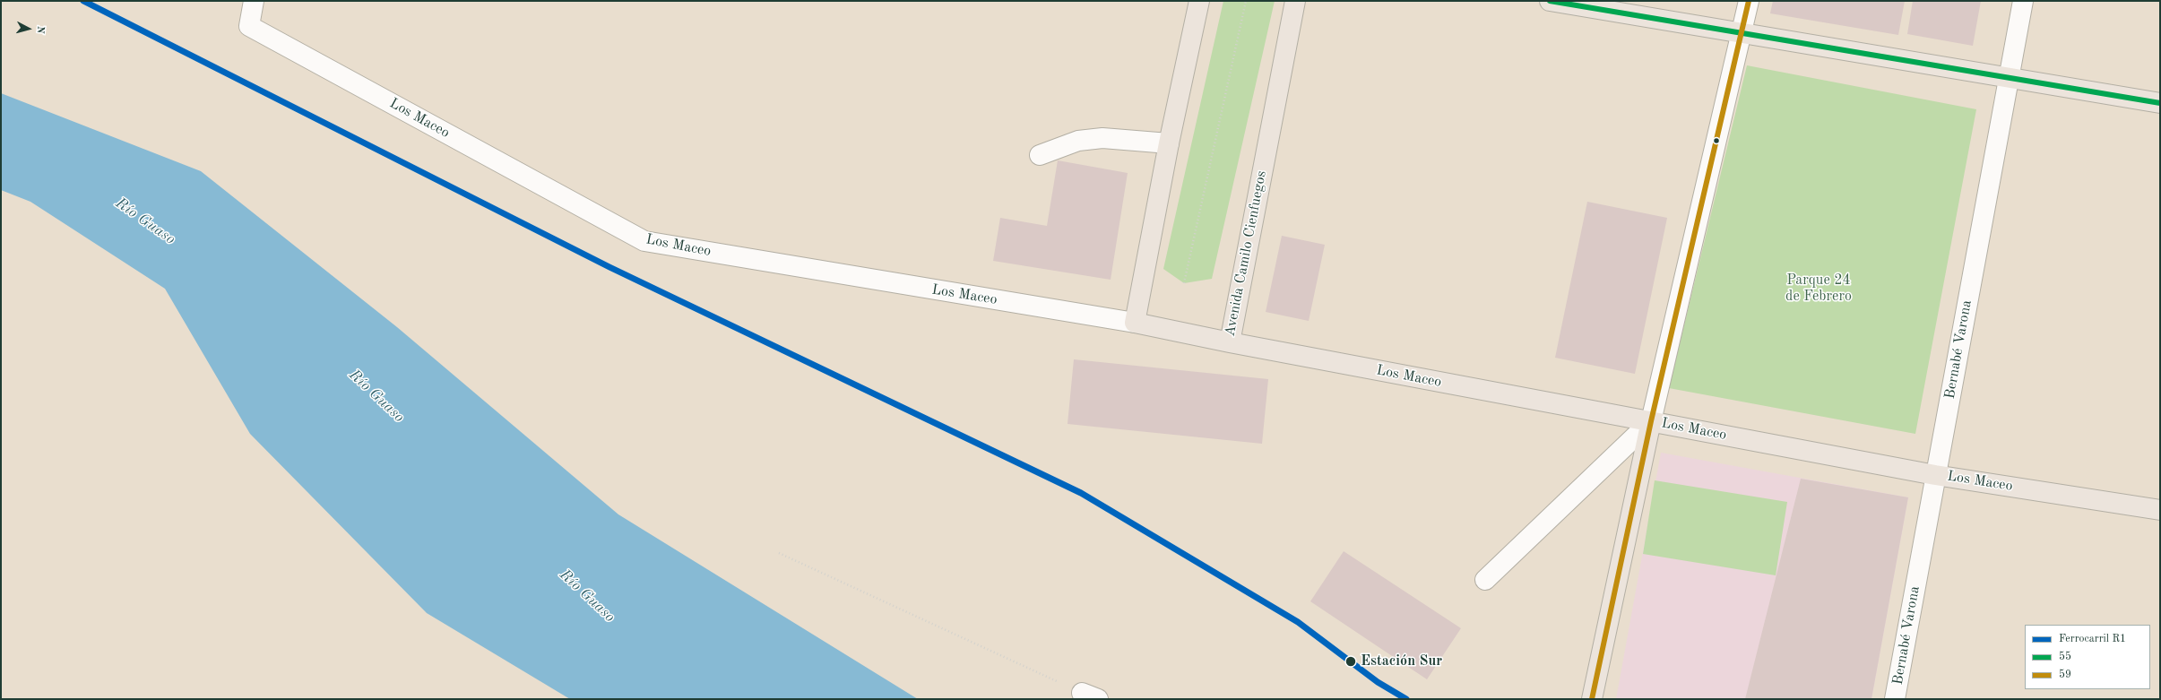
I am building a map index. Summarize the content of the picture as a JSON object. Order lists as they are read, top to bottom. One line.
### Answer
{"streets":{"main road":["Los Maceo","Avenida Camilo Cienfuegos"],"street":["Bernabé Varona"]},"crossings":[["Los Maceo","Avenida Camilo Cienfuegos"],["Los Maceo","Bernabé Varona"]],"water":["Río Guaso"],"parks":["Parque 24 de Febrero"],"places":["Estación Sur"],"lines":["rail line R1","transit line 55","transit line 59"],"legend":["Ferrocarril R1","55","59"],"north":"right"}
